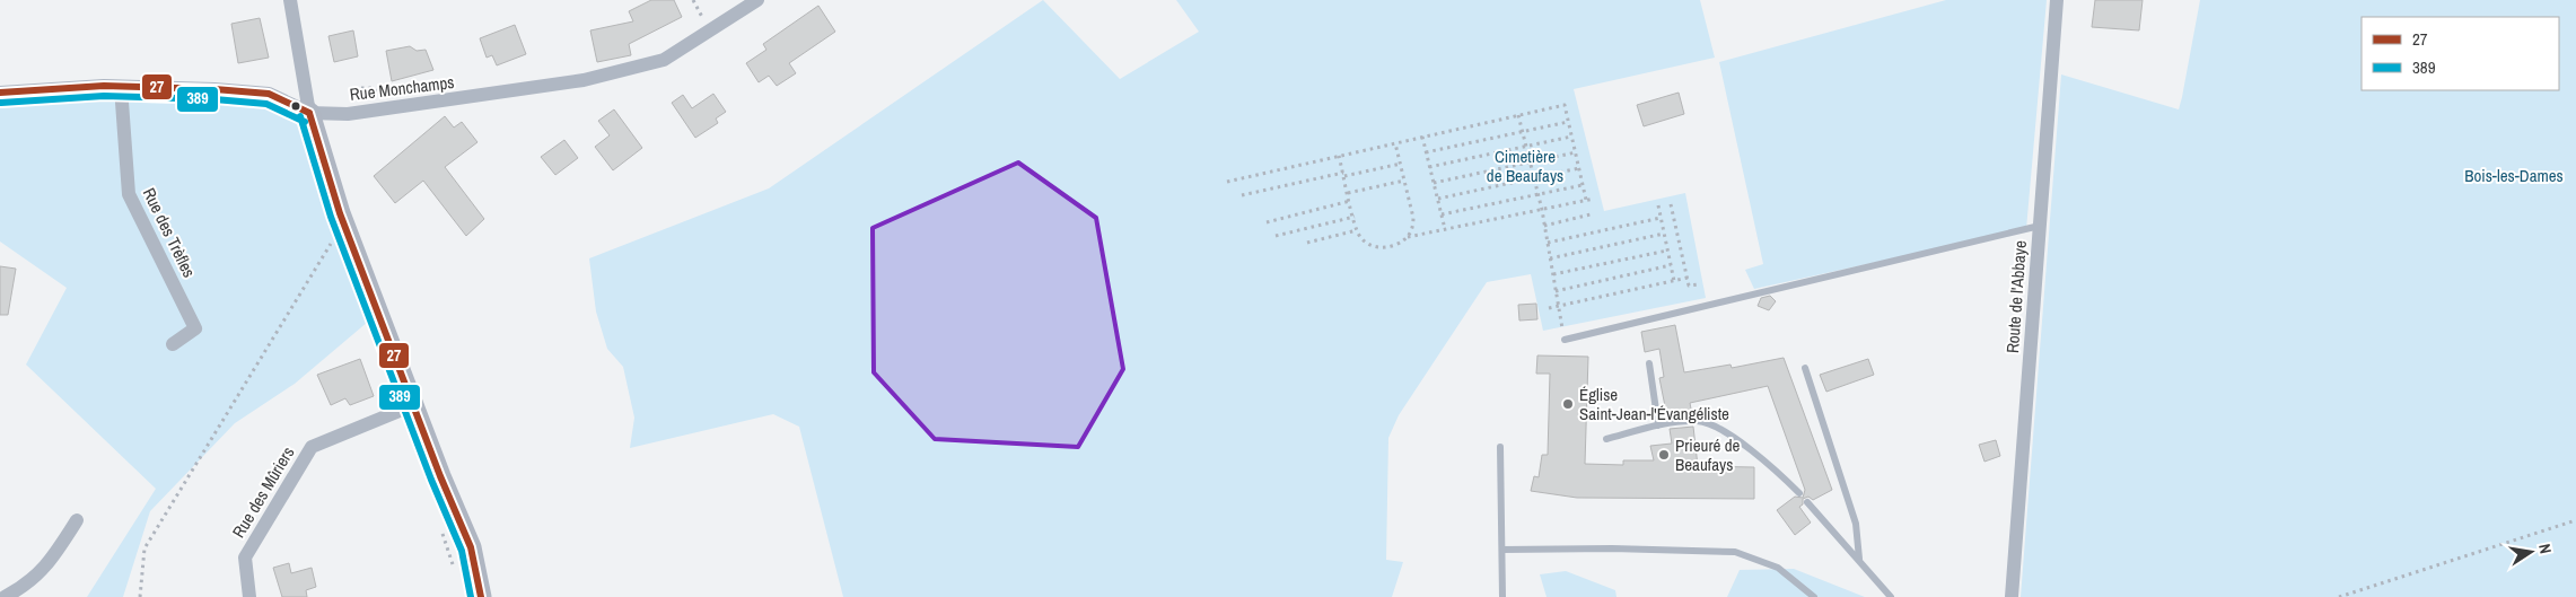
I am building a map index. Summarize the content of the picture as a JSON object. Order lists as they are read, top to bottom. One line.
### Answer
{"streets":{"street":["Rue Monchamps","Rue des Trèfles","Route de l'Abbaye","Rue des Mûriers"]},"crossings":[["Rue Monchamps","Rue des Trèfles"]],"parks":["Cimetière de Beaufays","Bois-les-Dames"],"places":["Église Saint-Jean-l'Évangéliste","Prieuré de Beaufays"],"lines":["transit line 27","transit line 389"],"legend":["27","389"],"north":"right"}
